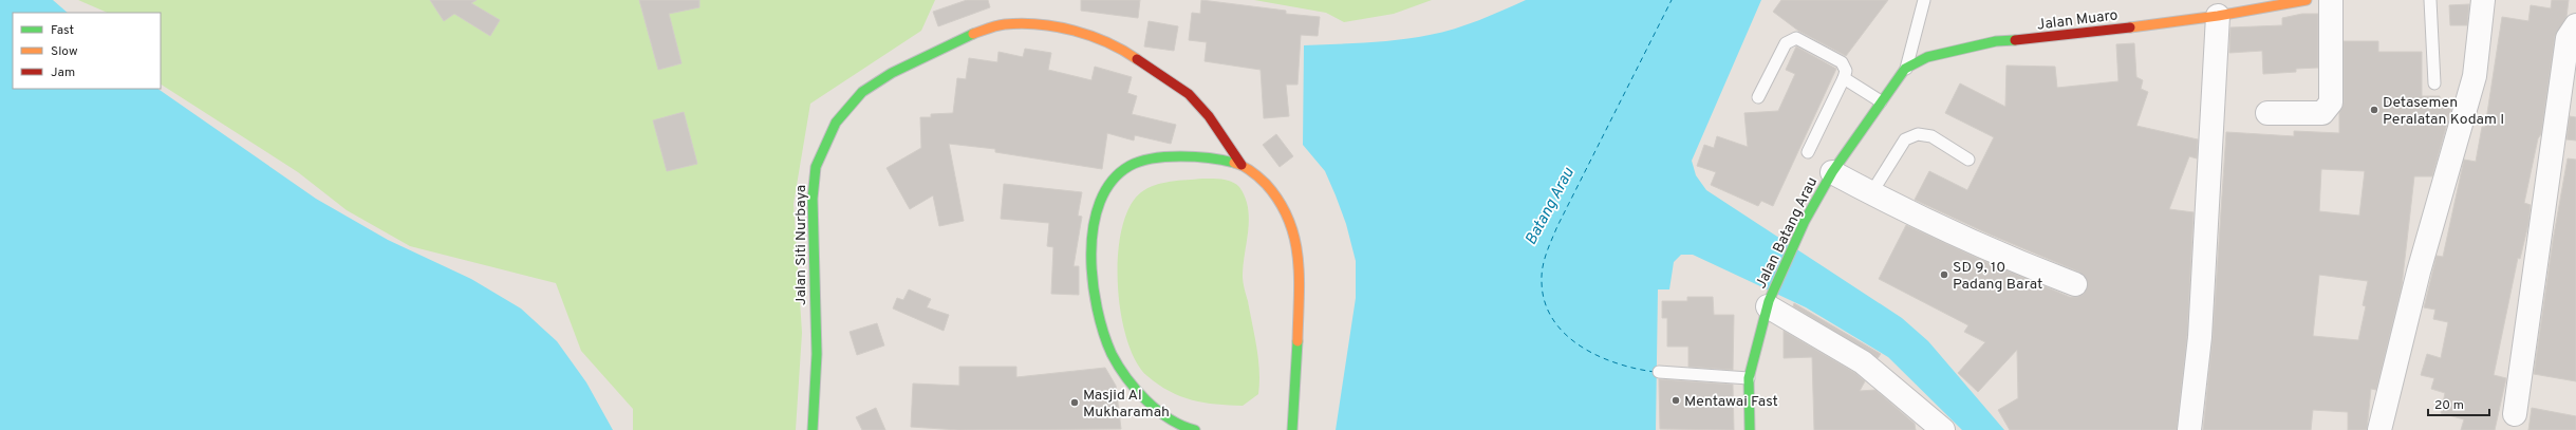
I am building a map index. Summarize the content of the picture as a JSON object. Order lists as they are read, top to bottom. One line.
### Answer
{"streets":{"street":["Jalan Muaro","Jalan Batang Arau","Jalan Siti Nurbaya"]},"crossings":[["Jalan Muaro","Jalan Batang Arau"]],"water":["Batang Arau"],"places":["Detasemen Peralatan Kodam I","SD 9, 10 Padang Barat","Mentawai Fast","Masjid Al Mukharamah"],"legend":["Fast","Slow","Jam"],"scale_bar":"20 m"}
